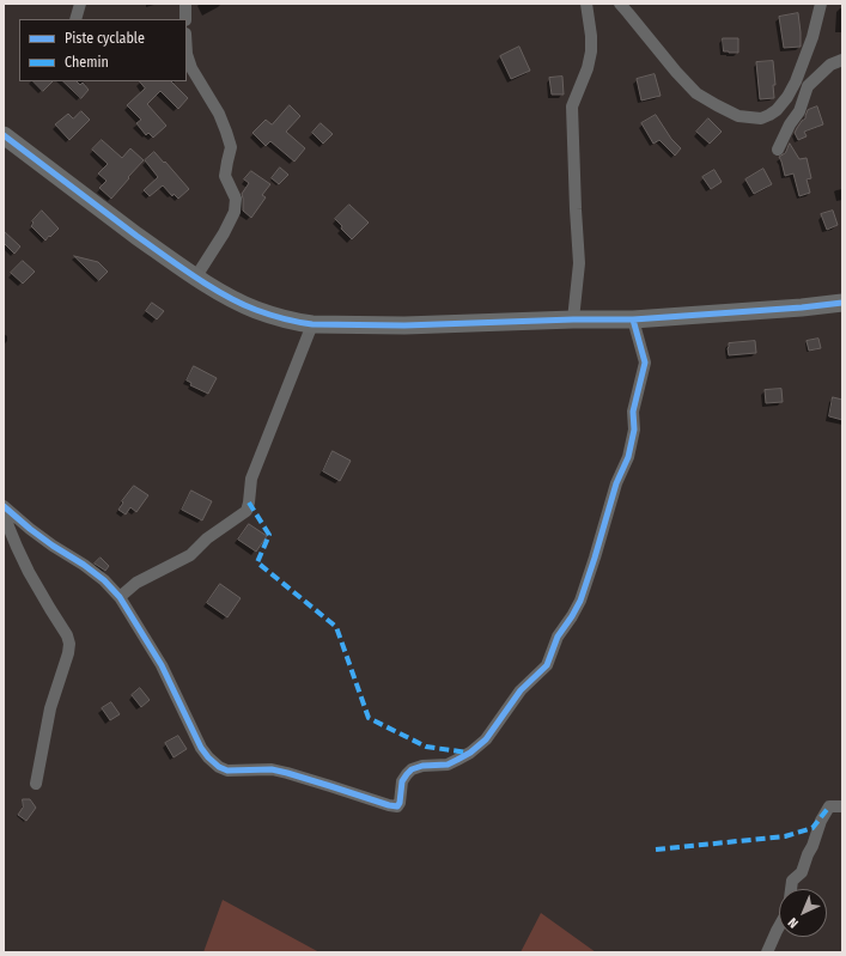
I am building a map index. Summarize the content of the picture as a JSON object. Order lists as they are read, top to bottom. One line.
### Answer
{"legend":["Piste cyclable","Chemin"],"north":"bottom left"}
